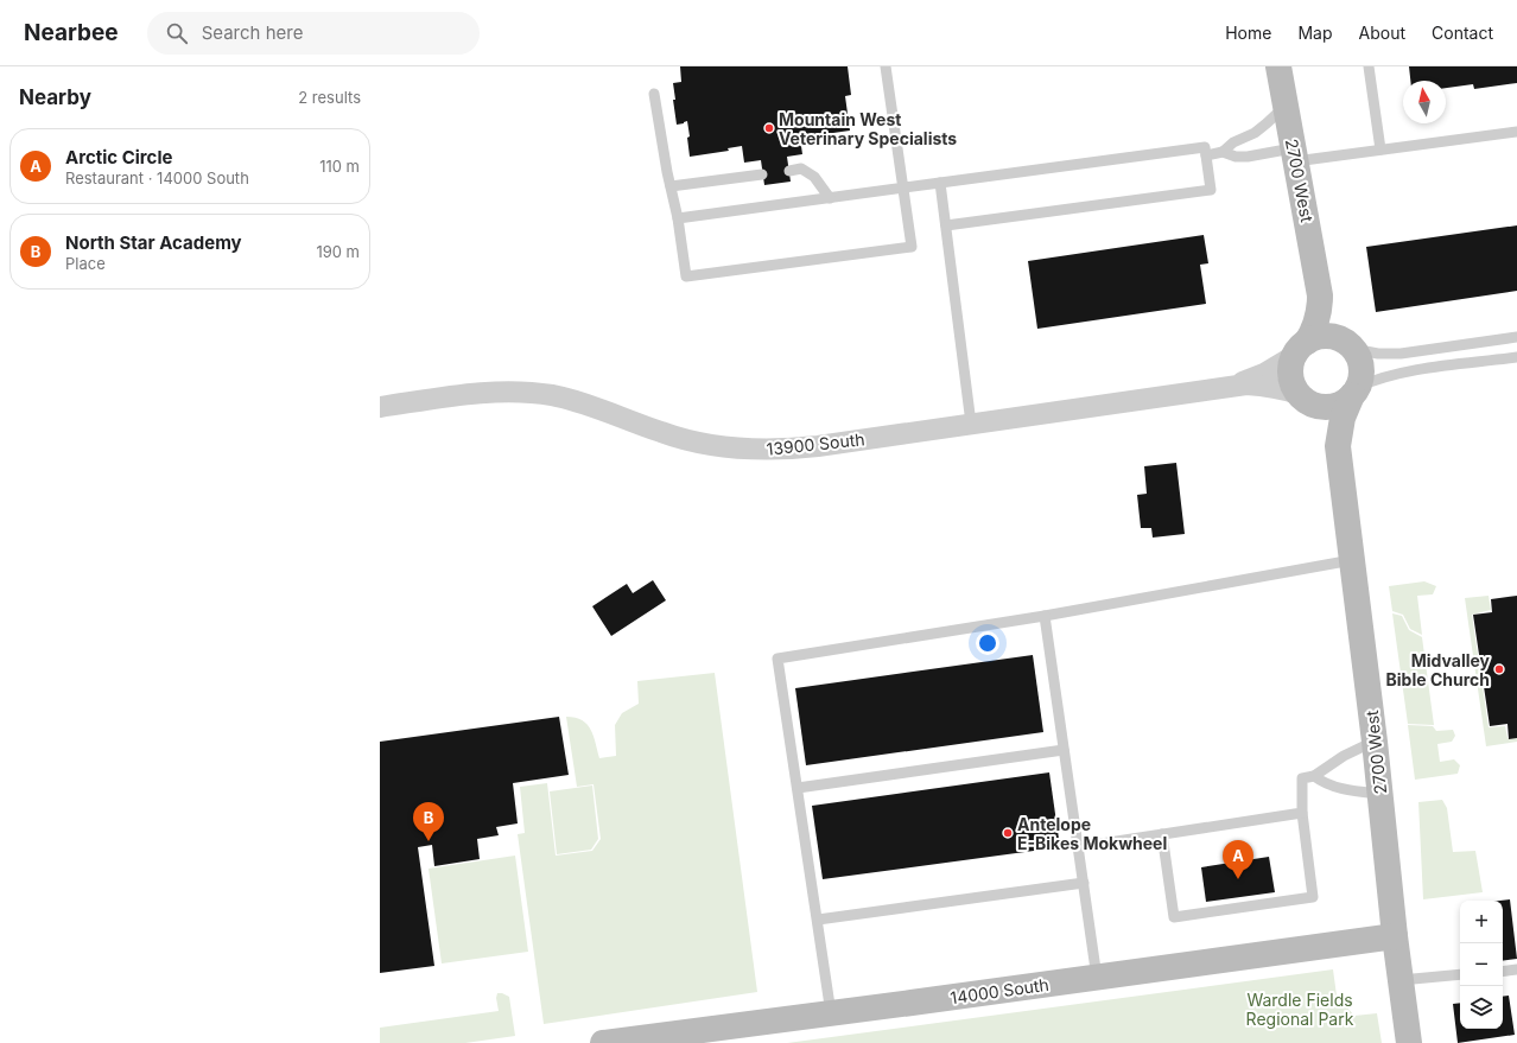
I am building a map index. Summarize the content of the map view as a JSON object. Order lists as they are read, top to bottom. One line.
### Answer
{"streets":{"main road":["2700 West","14000 South"],"street":["13900 South"]},"crossings":[["2700 West","13900 South"],["2700 West","14000 South"]],"parks":["Wardle Fields Regional Park"],"places":["Mountain West Veterinary Specialists","Midvalley Bible Church","Antelope E-Bikes Mokwheel"],"north":"top","page":{"header":"Nearbee","search":"Search here","nav":["Home","Map","About","Contact"],"heading":["Nearby","2 results"],"list":[{"mark":"A","name":"Arctic Circle","note":"Restaurant · 14000 South","value":"110 m"},{"mark":"B","name":"North Star Academy","note":"Place","value":"190 m"}],"pins":["B","A"],"map_buttons":["+","−"]}}
